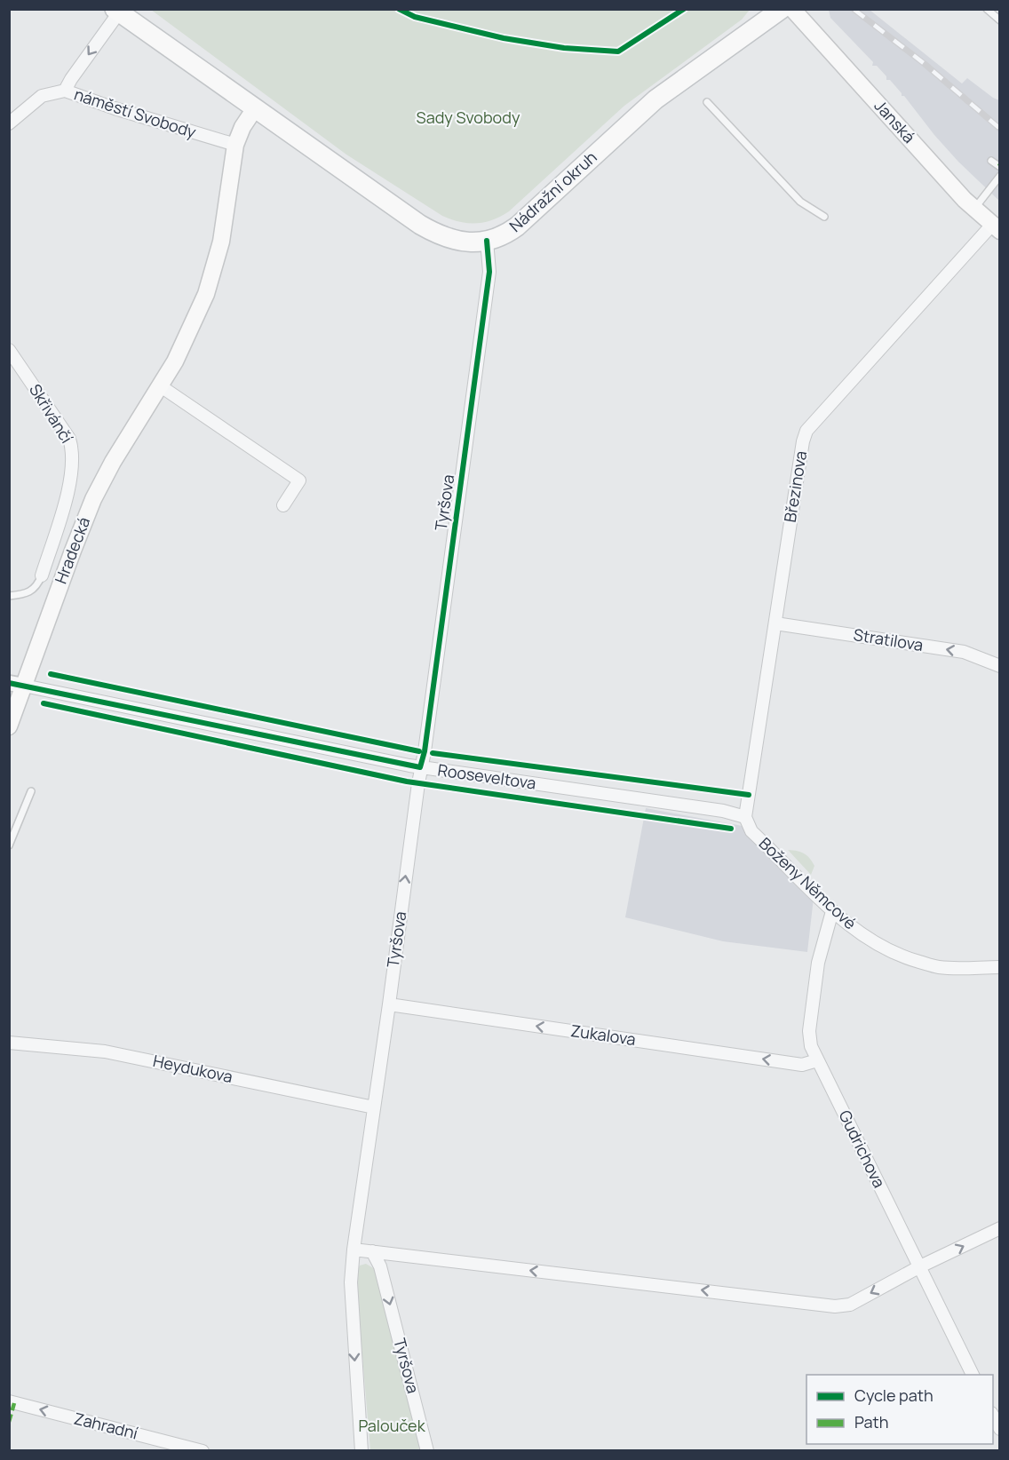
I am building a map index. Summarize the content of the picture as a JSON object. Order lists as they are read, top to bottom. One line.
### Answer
{"streets":{"main road":["náměstí Svobody","Janská","Nádražní okruh","Hradecká"],"street":["Skřivánčí","Březinova","Tyršova","Stratilova","Rooseveltova","Boženy Němcové","Zukalova","Heydukova","Gudrichova","Zahradní"]},"crossings":[["náměstí Svobody","Nádražní okruh"],["náměstí Svobody","Hradecká"],["Janská","Březinova"],["Nádražní okruh","Tyršova"],["Nádražní okruh","Hradecká"],["Březinova","Stratilova"],["Březinova","Rooseveltova"],["Březinova","Boženy Němcové"],["Tyršova","Rooseveltova"],["Tyršova","Zukalova"],["Tyršova","Heydukova"],["Hradecká","Rooseveltova"],["Rooseveltova","Boženy Němcové"],["Boženy Němcové","Gudrichova"],["Zukalova","Gudrichova"]],"one_way":["Stratilova","Zukalova","Zahradní"],"parks":["Sady Svobody","Palouček"],"legend":["Cycle path","Path"]}
